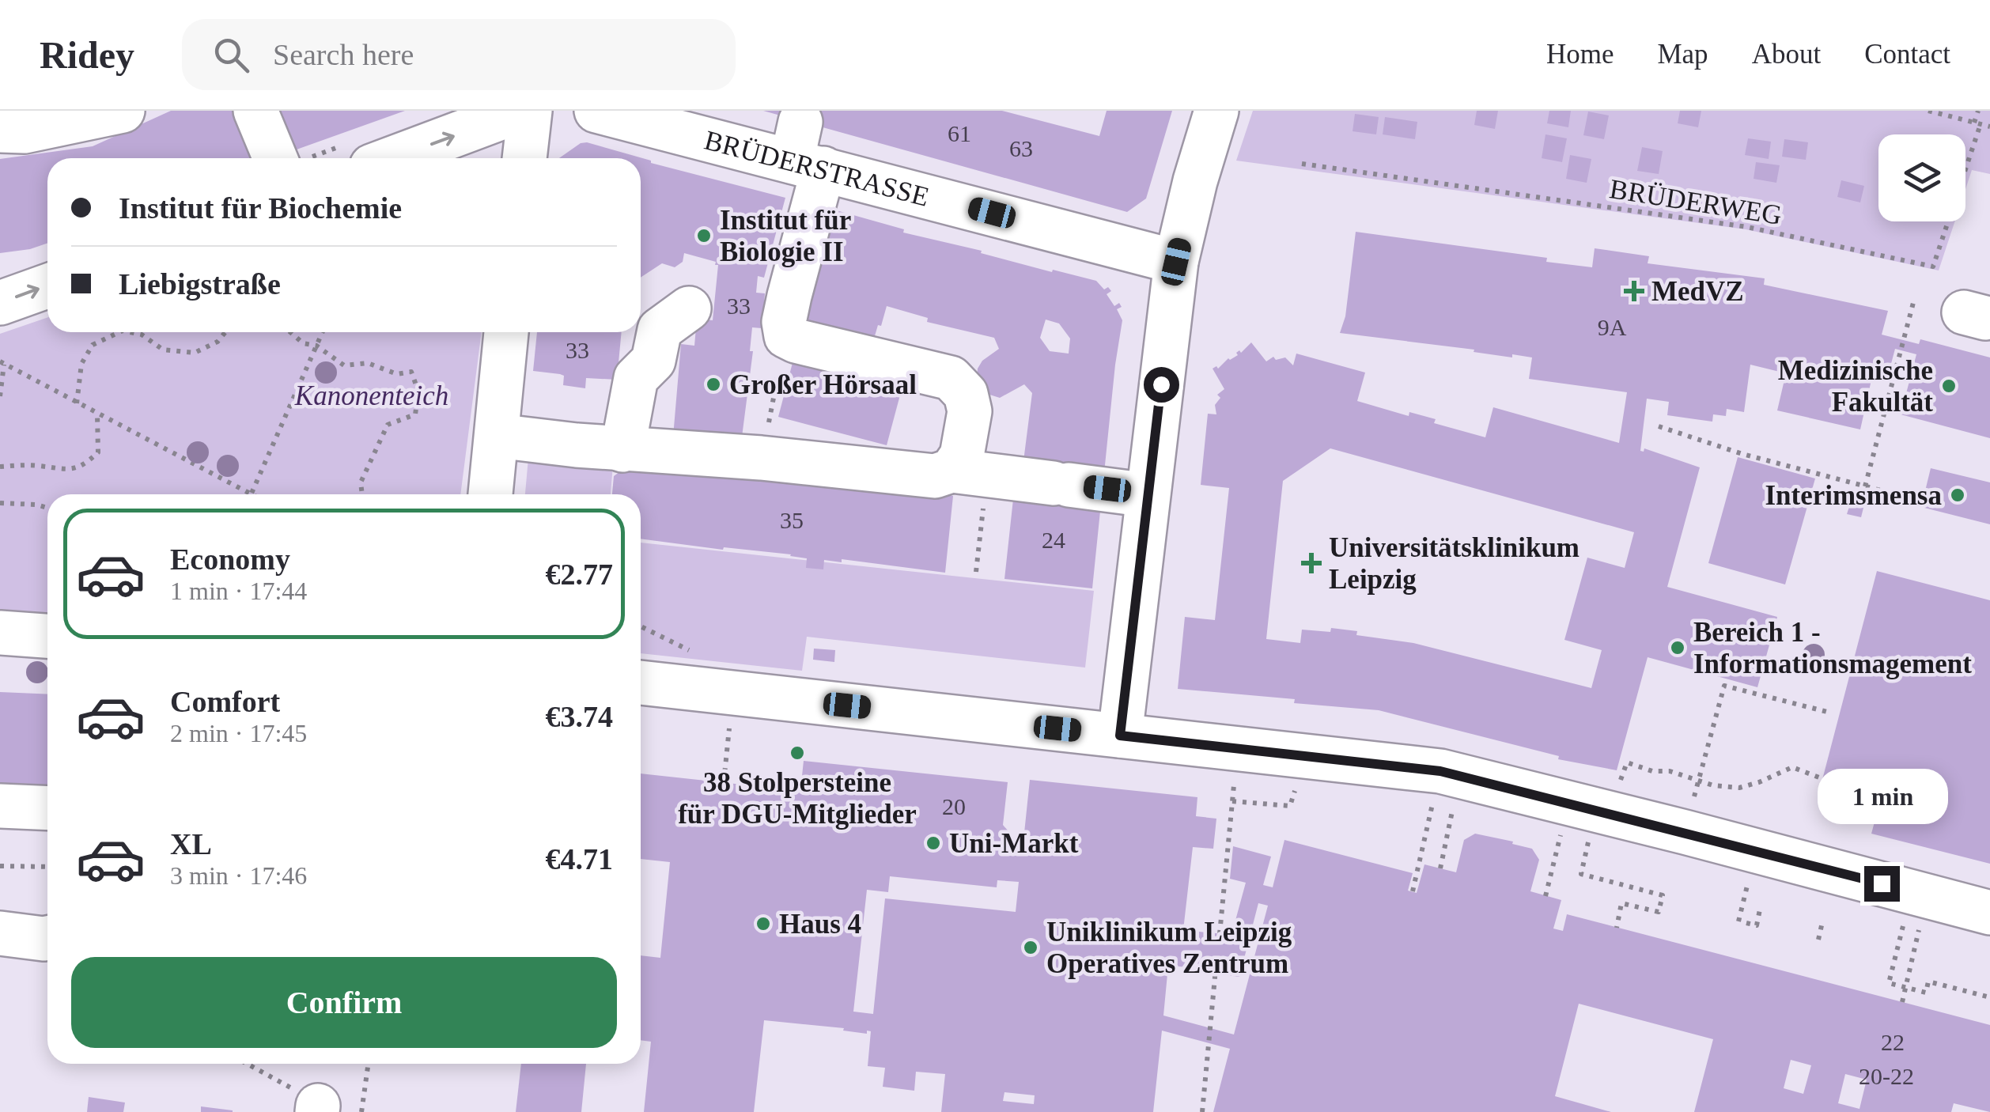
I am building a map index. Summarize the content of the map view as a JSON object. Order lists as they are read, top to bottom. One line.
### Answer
{"streets":{"street":["BRÜDERSTRASSE"],"path":["BRÜDERWEG"]},"parks":["Kanonenteich"],"places":{"other":["Institut für Biologie II","Großer Hörsaal","Medizinische Fakultät","Interimsmensa","Bereich 1 - Informationsmagement","38 Stolpersteine für DGU-Mitglieder","Uni-Markt","Haus 4","Uniklinikum Leipzig Operatives Zentrum"],"health":["MedVZ","Universitätsklinikum Leipzig"]},"house_numbers":["61","63","33","9A","33","35","24","20","22","20-22"],"page":{"header":"Ridey","search":"Search here","nav":["Home","Map","About","Contact"],"banner":["Institut für Biochemie","Liebigstraße"],"list":[{"name":"Economy","note":"1 min · 17:44","value":"€2.77"},{"name":"Comfort","note":"2 min · 17:45","value":"€3.74"},{"name":"XL","note":"3 min · 17:46","value":"€4.71"}],"bubble":"1 min","buttons":"Confirm"}}
